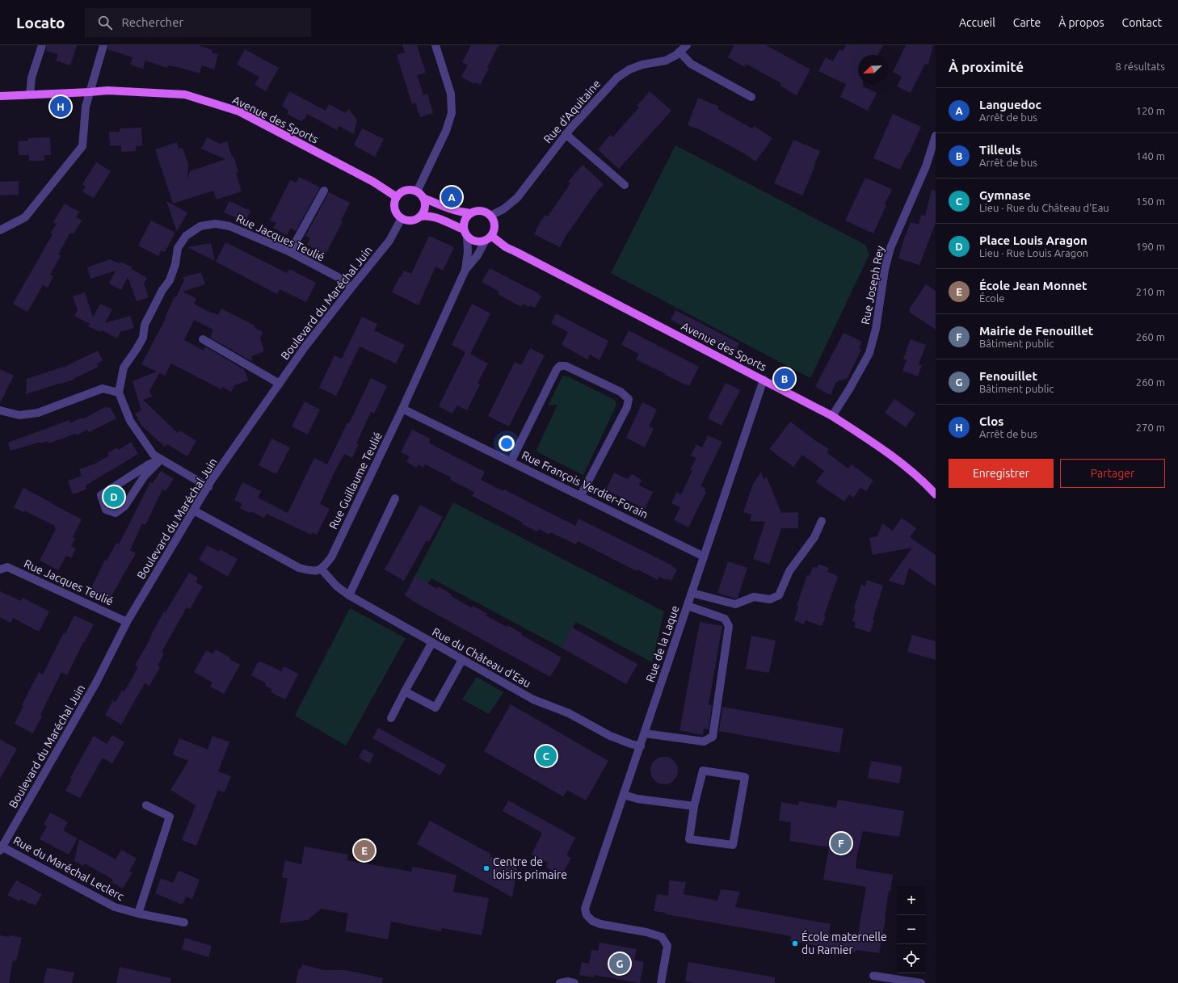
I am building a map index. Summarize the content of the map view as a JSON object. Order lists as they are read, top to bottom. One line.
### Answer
{"streets":{"main road":["Avenue des Sports"],"street":["Rue d'Aquitaine","Rue Jacques Teulié","Rue Joseph Rey","Boulevard du Maréchal Juin","Rue Guillaume Teulié","Rue François Verdier-Forain","Rue de la Laque","Rue du Château d'Eau","Rue du Maréchal Leclerc"]},"crossings":[["Rue d'Aquitaine","Avenue des Sports"],["Rue d'Aquitaine","Rue Guillaume Teulié"],["Avenue des Sports","Rue Joseph Rey"],["Avenue des Sports","Boulevard du Maréchal Juin"],["Avenue des Sports","Rue Guillaume Teulié"],["Avenue des Sports","Rue de la Laque"],["Rue Jacques Teulié","Boulevard du Maréchal Juin"],["Boulevard du Maréchal Juin","Rue du Maréchal Leclerc"],["Rue Guillaume Teulié","Rue François Verdier-Forain"],["Rue Guillaume Teulié","Rue du Château d'Eau"],["Rue François Verdier-Forain","Rue de la Laque"],["Rue de la Laque","Rue du Château d'Eau"]],"places":["Centre de loisirs primaire","École maternelle du Ramier"],"north":"bottom left","page":{"header":"Locato","search":"Rechercher","nav":["Accueil","Carte","À propos","Contact"],"heading":["À proximité","8 résultats"],"list":[{"mark":"A","name":"Languedoc","note":"Arrêt de bus","value":"120 m"},{"mark":"B","name":"Tilleuls","note":"Arrêt de bus","value":"140 m"},{"mark":"C","name":"Gymnase","note":"Lieu · Rue du Château d'Eau","value":"150 m"},{"mark":"D","name":"Place Louis Aragon","note":"Lieu · Rue Louis Aragon","value":"190 m"},{"mark":"E","name":"École Jean Monnet","note":"École","value":"210 m"},{"mark":"F","name":"Mairie de Fenouillet","note":"Bâtiment public","value":"260 m"},{"mark":"G","name":"Fenouillet","note":"Bâtiment public","value":"260 m"},{"mark":"H","name":"Clos","note":"Arrêt de bus","value":"270 m"}],"pins":["H","A","B","D","C","F","E","G"],"buttons":["Enregistrer","Partager"],"map_buttons":["+","−"]}}
